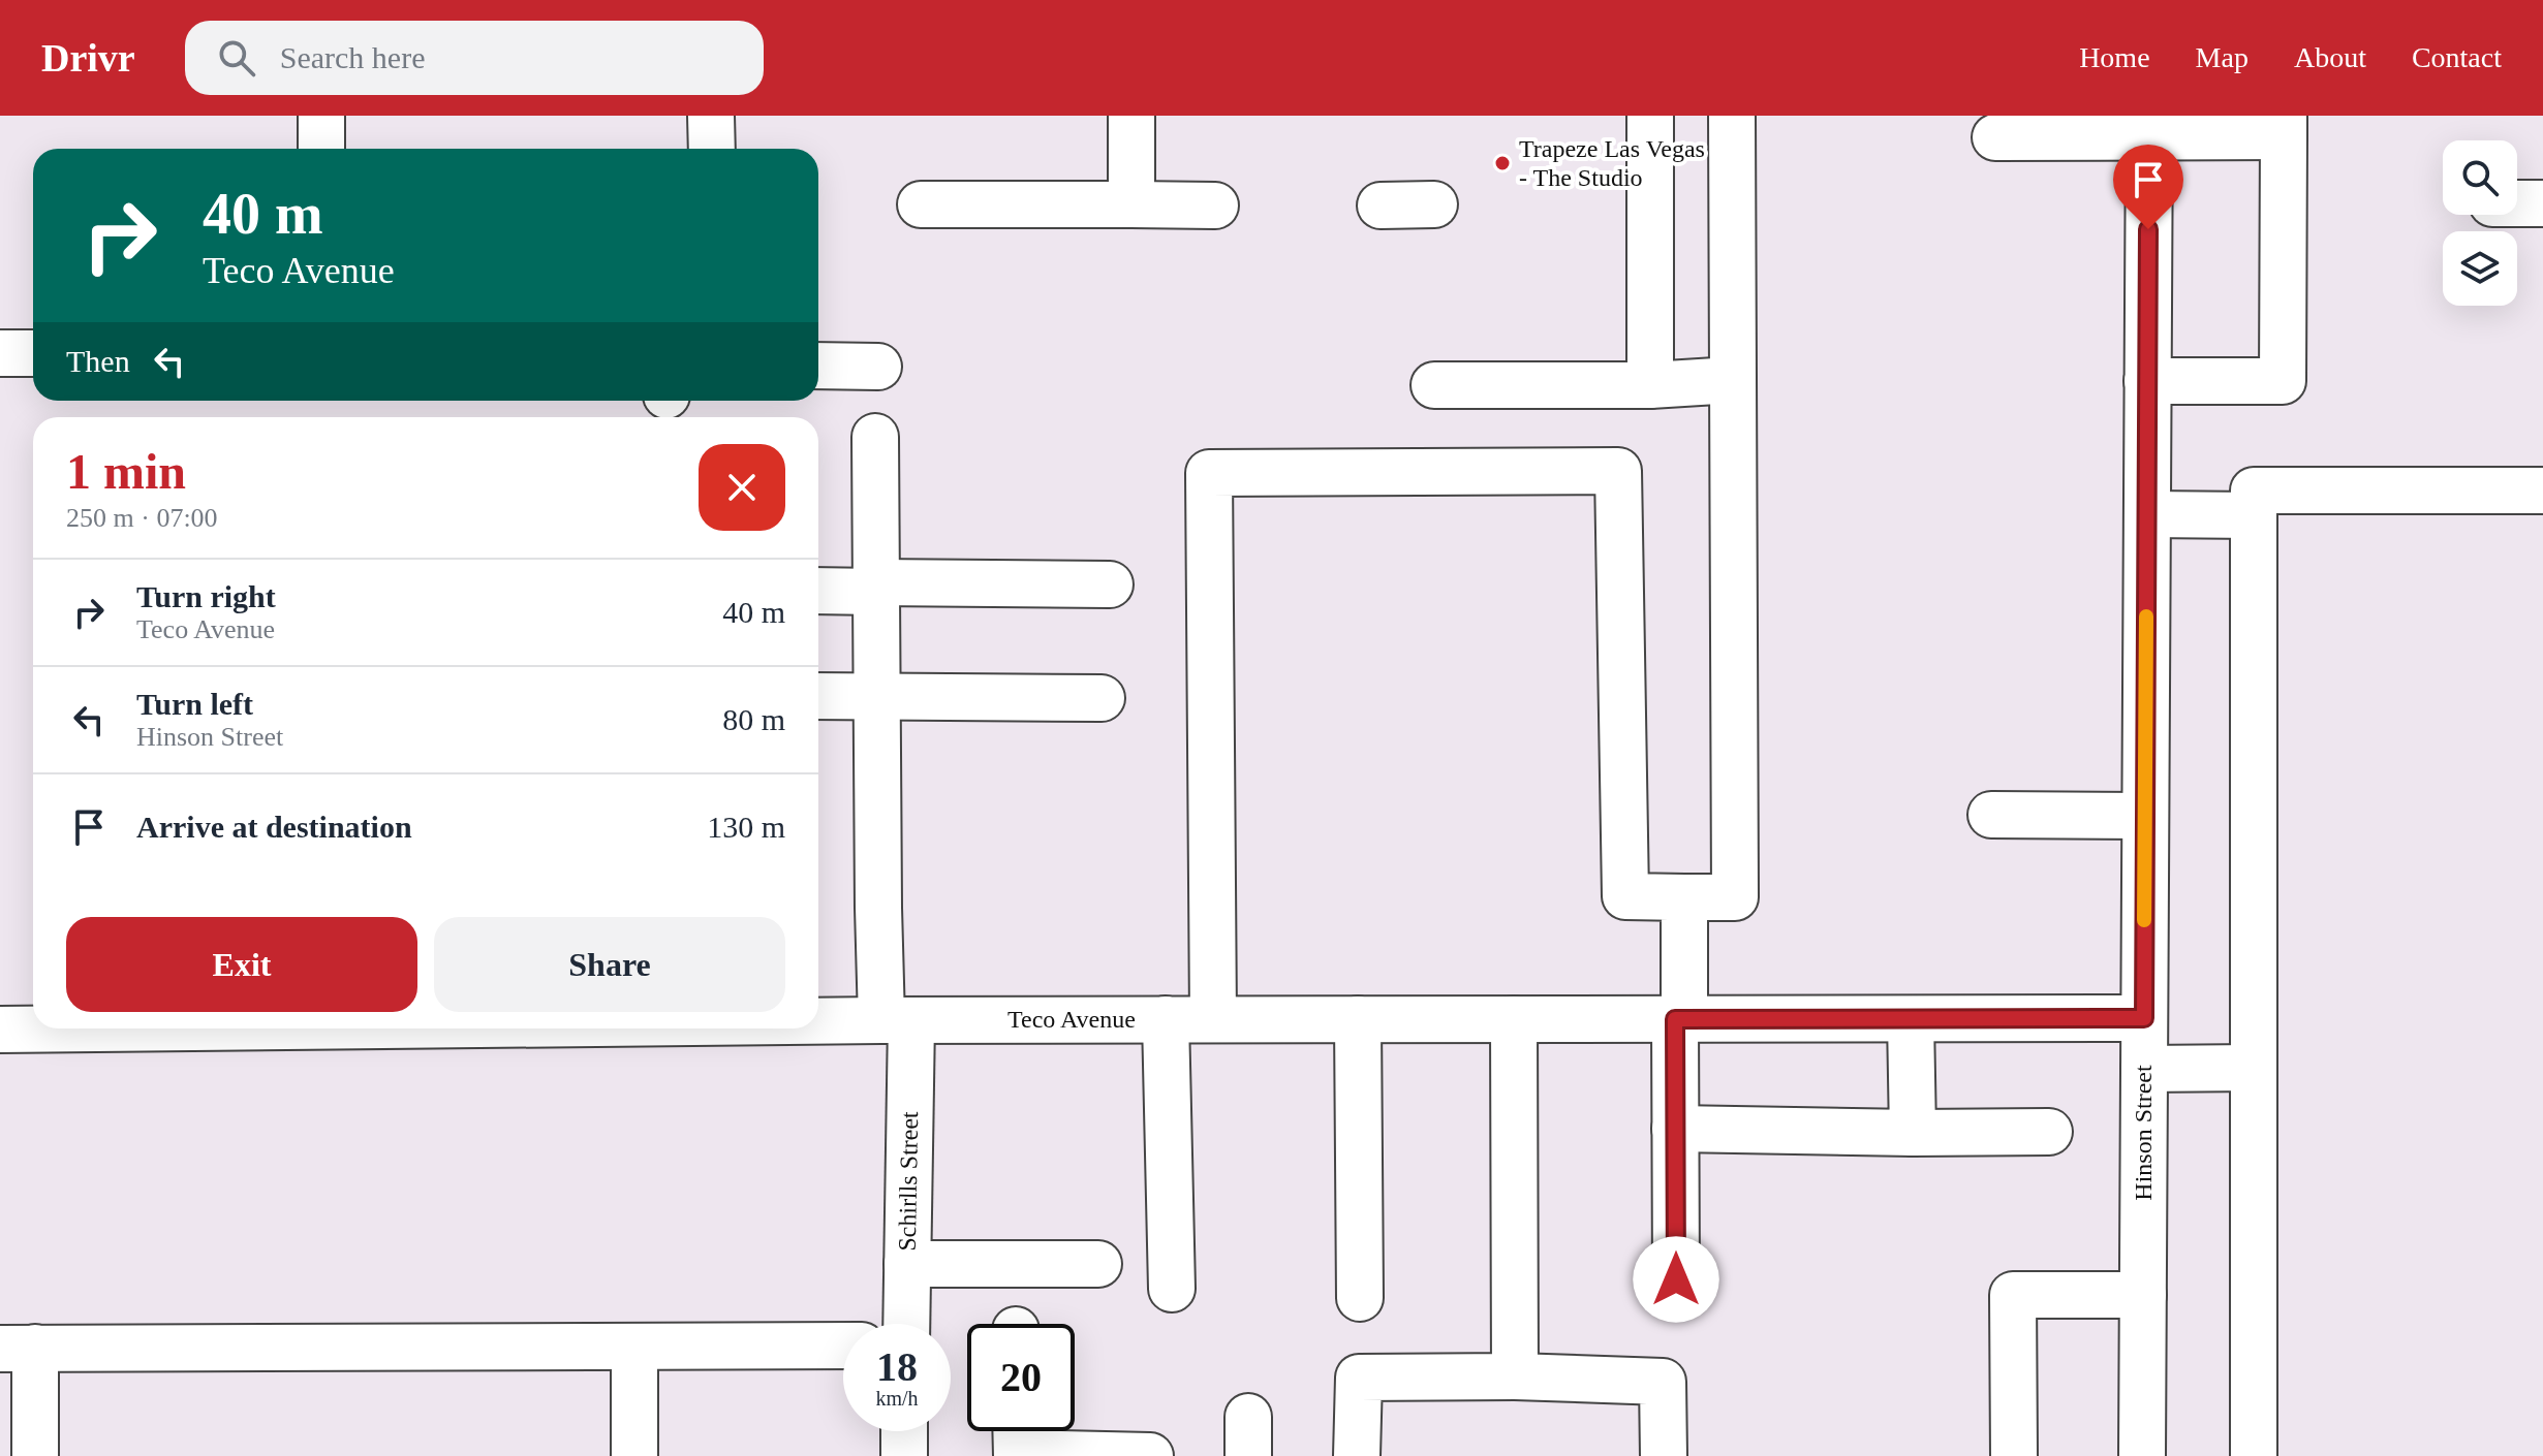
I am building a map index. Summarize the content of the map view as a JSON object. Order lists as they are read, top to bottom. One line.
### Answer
{"streets":{"street":["Teco Avenue","Hinson Street","Schirlls Street"]},"crossings":[["Teco Avenue","Hinson Street"],["Teco Avenue","Schirlls Street"]],"places":["Trapeze Las Vegas - The Studio"],"page":{"header":"Drivr","search":"Search here","nav":["Home","Map","About","Contact"],"turn":["40 m","Teco Avenue"],"then":"Then","heading":["1 min","250 m · 07:00"],"list":[{"name":"Turn right","note":"Teco Avenue","value":"40 m"},{"name":"Turn left","note":"Hinson Street","value":"80 m"},{"name":"Arrive at destination","value":"130 m"}],"buttons":["Exit","Share"],"speed":"18 km/h","limit":"20"}}
